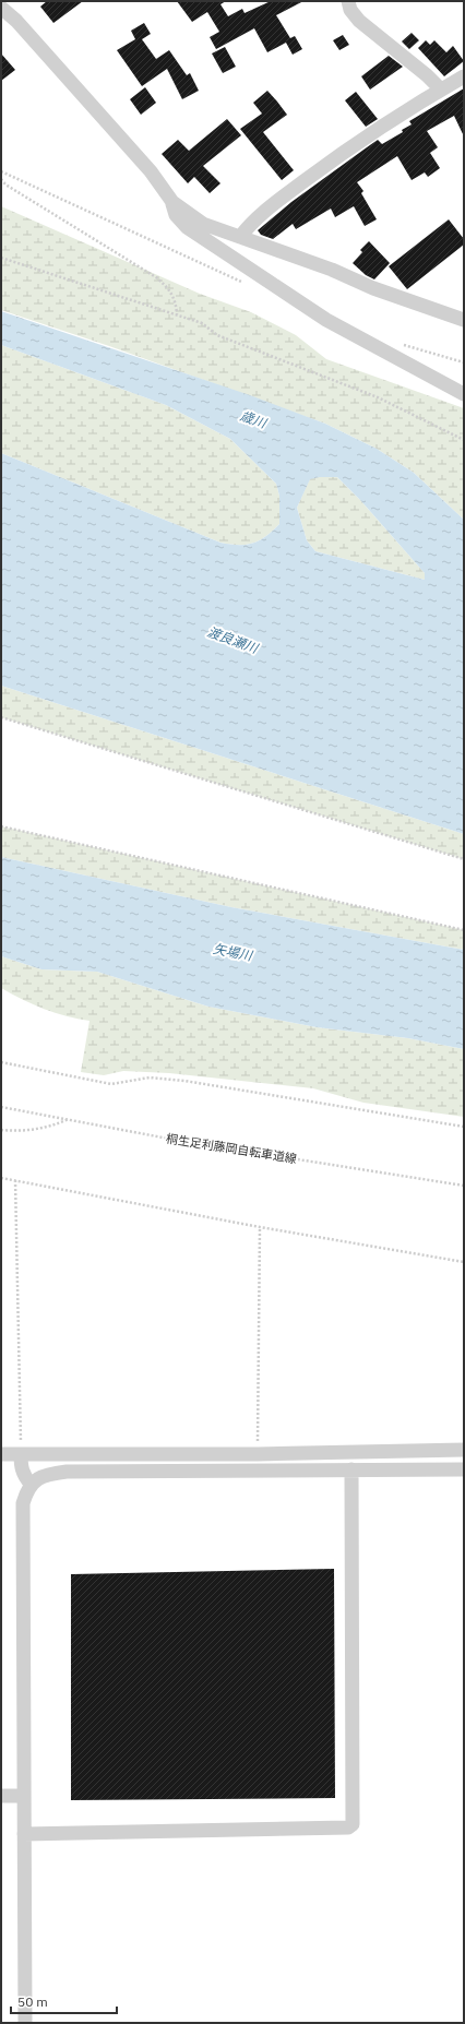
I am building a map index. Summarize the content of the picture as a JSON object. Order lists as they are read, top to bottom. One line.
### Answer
{"streets":{"path":["桐生足利藤岡自転車道線"]},"water":["歳川","渡良瀬川","矢場川"],"scale_bar":"50 m"}
